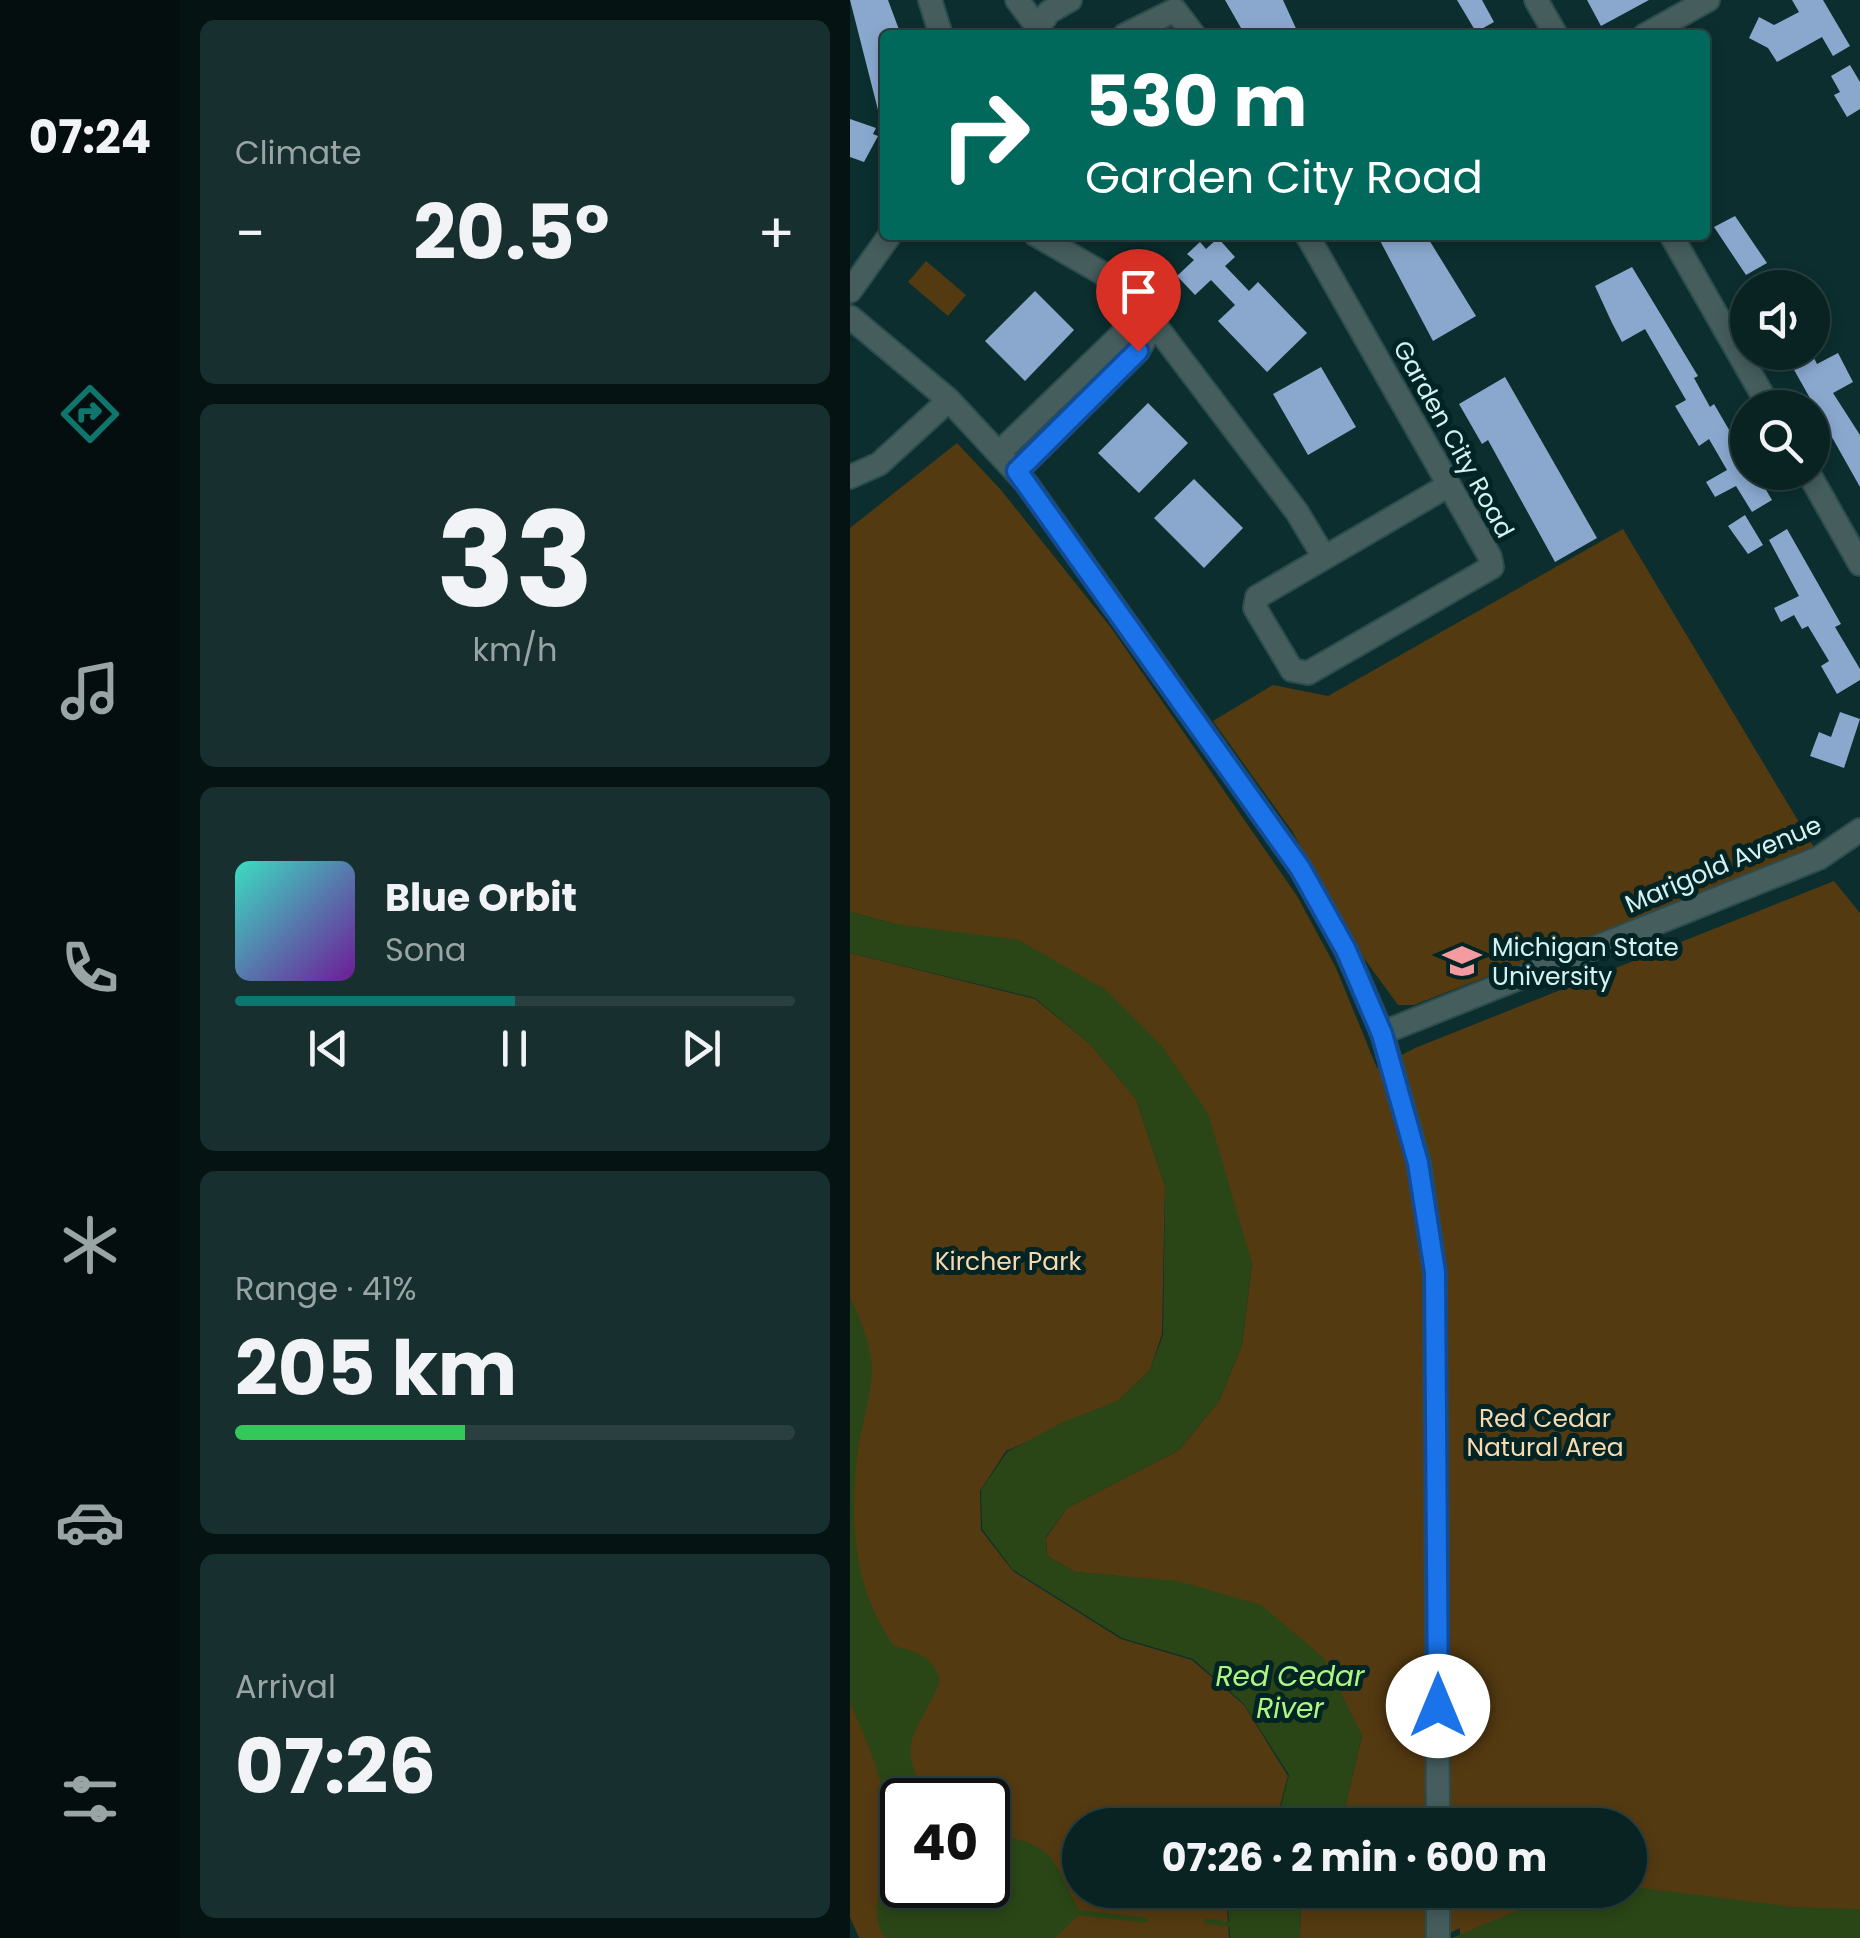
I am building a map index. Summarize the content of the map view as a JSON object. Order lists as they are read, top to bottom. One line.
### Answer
{"streets":{"street":["Garden City Road","Marigold Avenue"]},"water":["Red Cedar River"],"parks":["Kircher Park","Red Cedar Natural Area"],"places":{"school or university":["Michigan State University"]},"page":{"tabs":"07:24","tile":["Climate",["33","km/h"],["Range · 41%","205 km"],["Arrival","07:26"]],"turn":["530 m","Garden City Road"],"heat":["−","20.5°","+"],"song":["Blue Orbit","Sona"],"limit":"40","trip":"07:26 · 2 min · 600 m"}}
